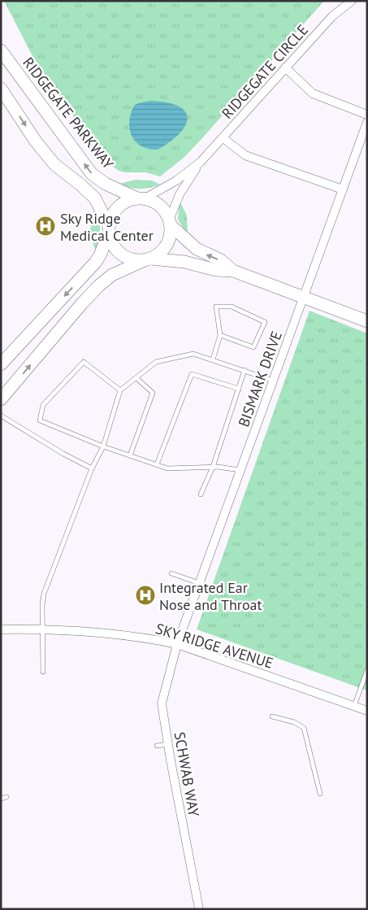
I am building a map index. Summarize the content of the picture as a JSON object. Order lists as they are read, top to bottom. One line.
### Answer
{"streets":{"main road":["RIDGEGATE PARKWAY"],"street":["RIDGEGATE CIRCLE","BISMARK DRIVE","SKY RIDGE AVENUE","SCHWAB WAY"]},"crossings":[["RIDGEGATE CIRCLE","RIDGEGATE PARKWAY"],["RIDGEGATE PARKWAY","BISMARK DRIVE"],["BISMARK DRIVE","SKY RIDGE AVENUE"],["BISMARK DRIVE","SCHWAB WAY"],["SKY RIDGE AVENUE","SCHWAB WAY"]],"places":{"hospital":["Sky Ridge Medical Center","Integrated Ear Nose and Throat"]}}
